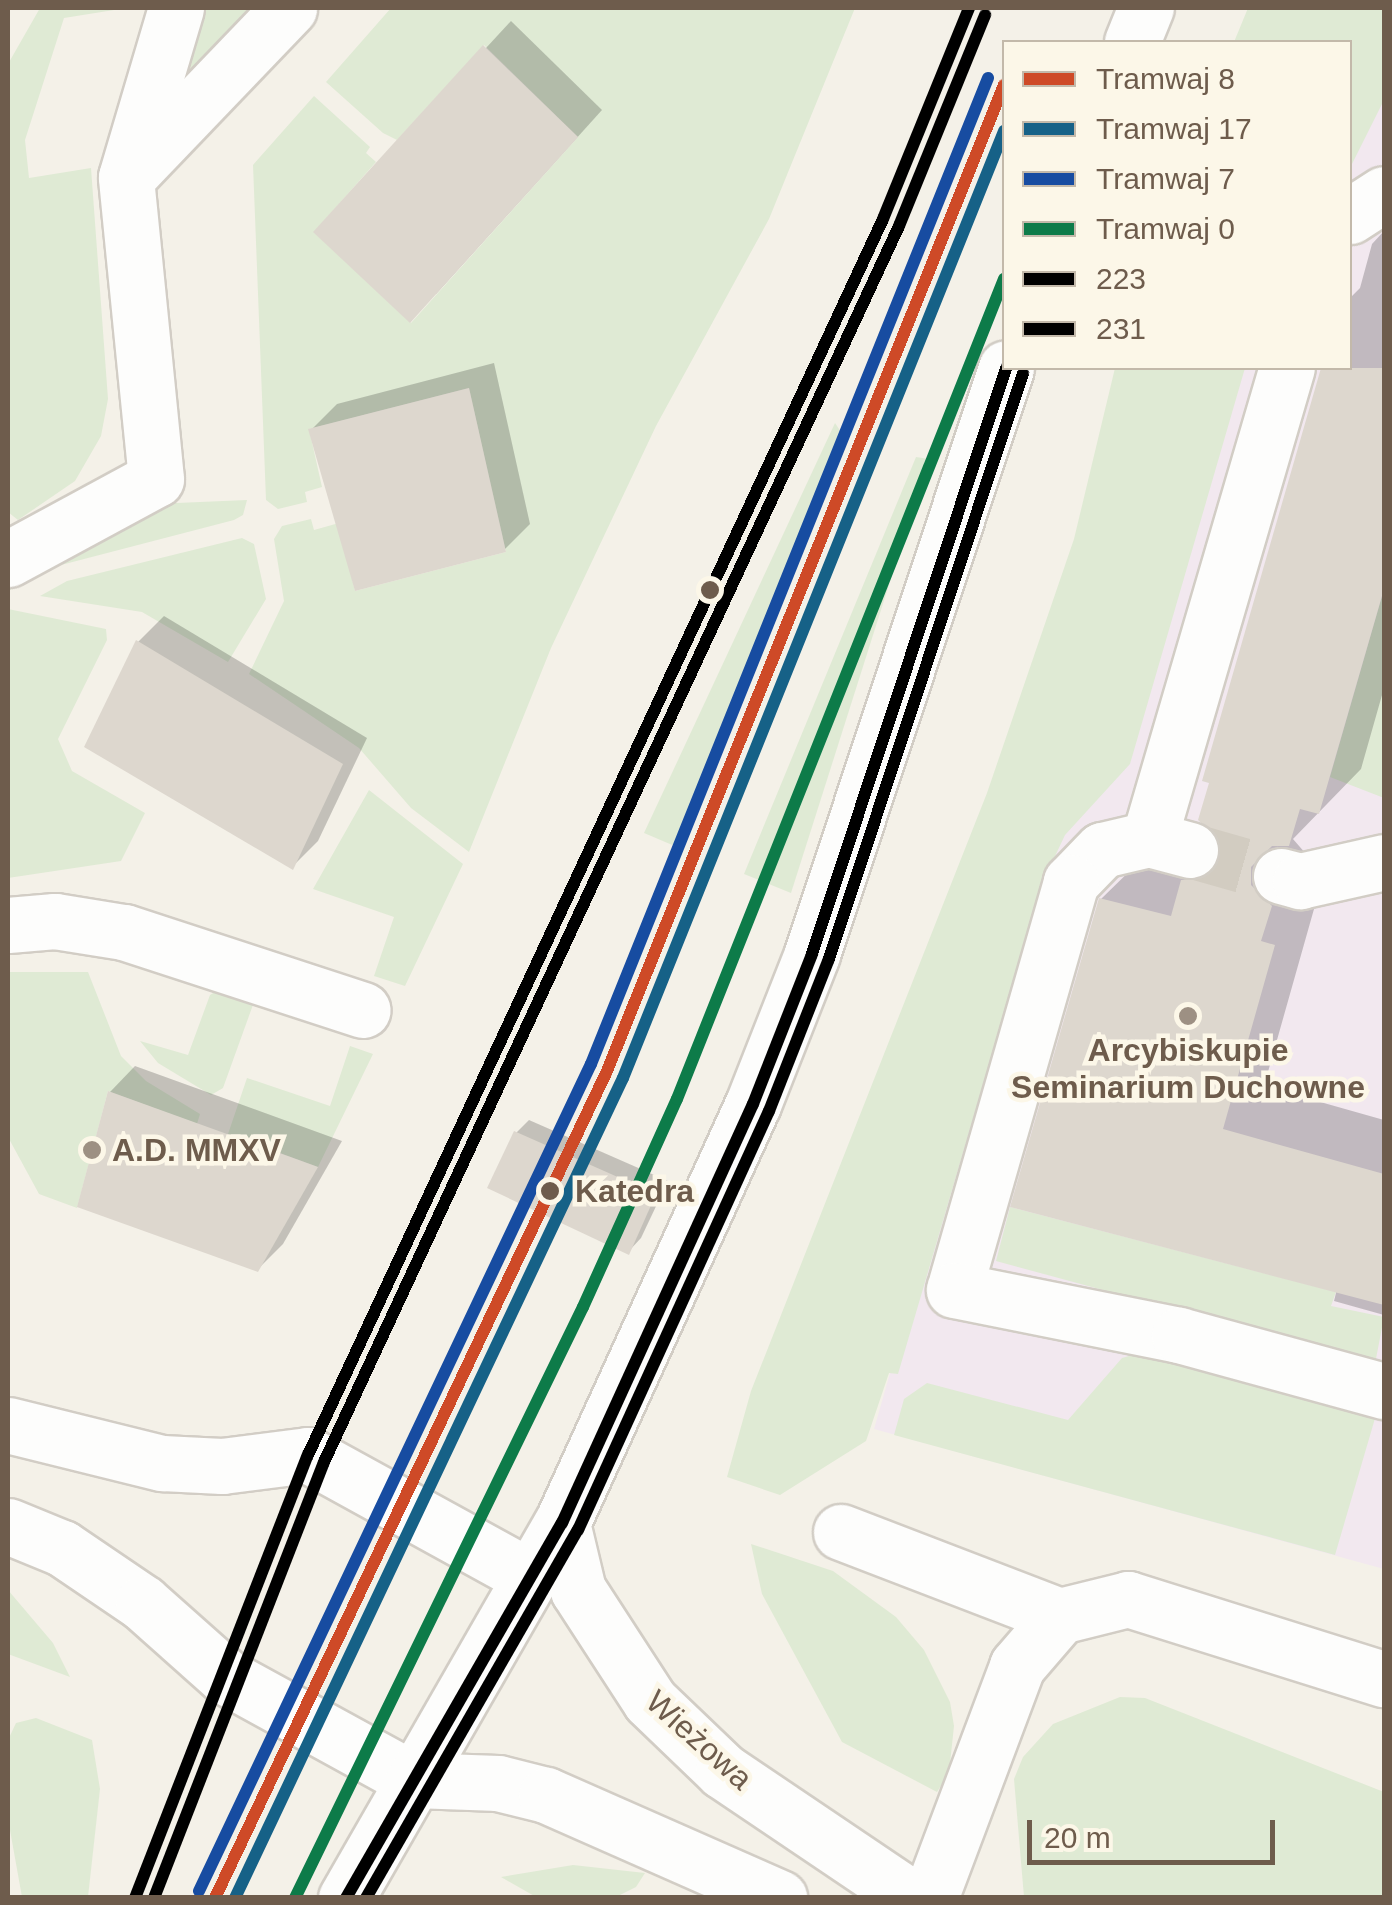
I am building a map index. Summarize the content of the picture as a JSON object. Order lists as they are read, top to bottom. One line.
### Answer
{"streets":{"street":["Wieżowa"]},"places":["Arcybiskupie Seminarium Duchowne","A.D. MMXV","Katedra"],"lines":["transit line 223","transit line 231","tram line 7","tram line 8","tram line 17","tram line 0"],"legend":["Tramwaj 8","Tramwaj 17","Tramwaj 7","Tramwaj 0","223","231"],"scale_bar":"20 m"}
